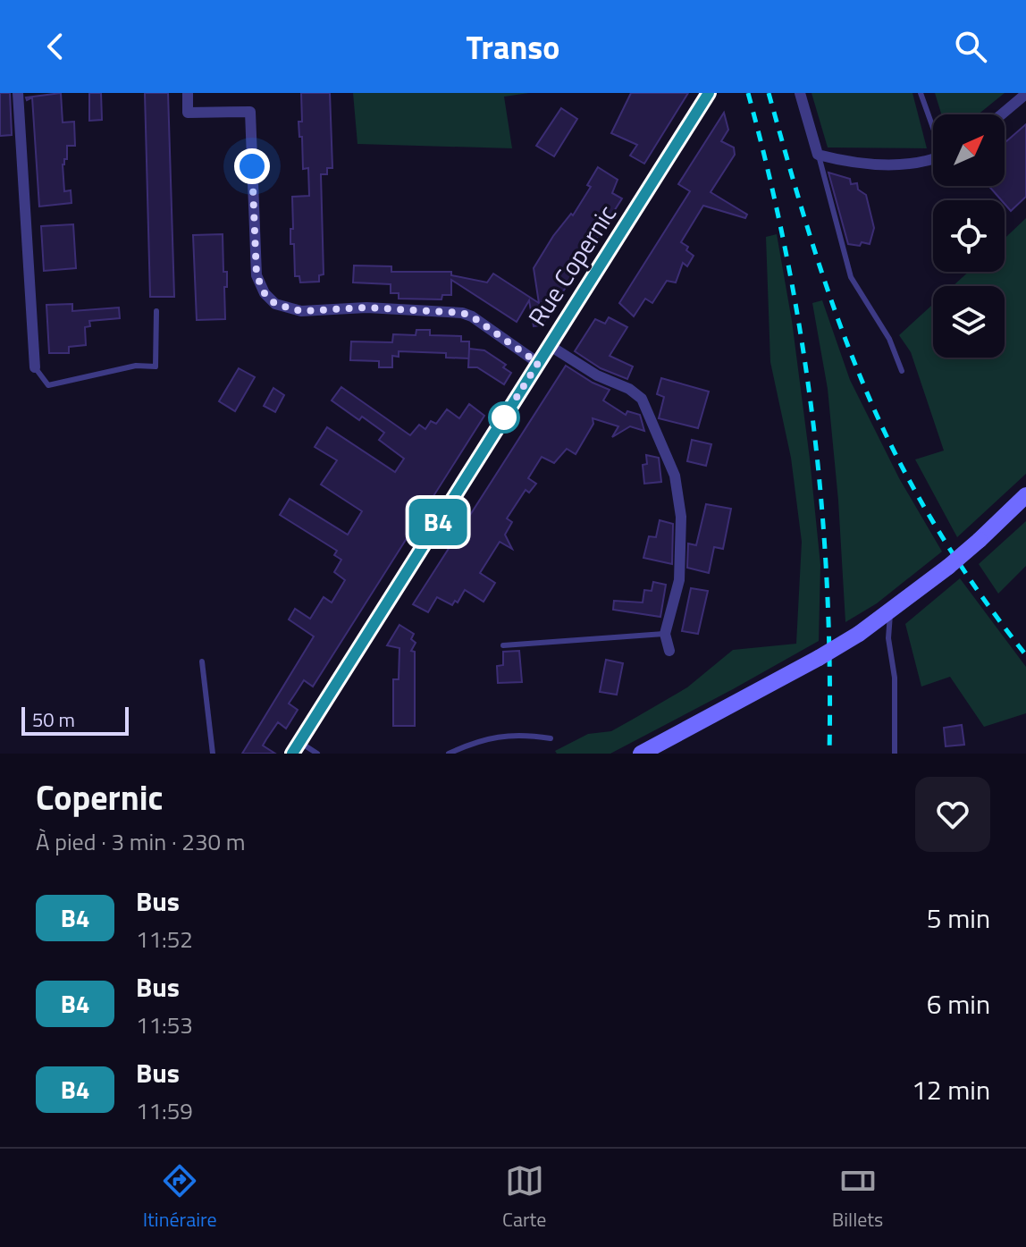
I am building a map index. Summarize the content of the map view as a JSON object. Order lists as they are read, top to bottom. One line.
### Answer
{"streets":{"street":["Rue Copernic"]},"lines":["bus line B4"],"scale_bar":"50 m","north":"top right","page":{"header":"Transo","on_map":"B4","scale":"50 m","heading":["Copernic","À pied · 3 min · 230 m"],"list":[{"mark":"B4","name":"Bus","note":"11:52","value":"5 min"},{"mark":"B4","name":"Bus","note":"11:53","value":"6 min"},{"mark":"B4","name":"Bus","note":"11:59","value":"12 min"}],"tabs":["Itinéraire","Carte","Billets"]}}
